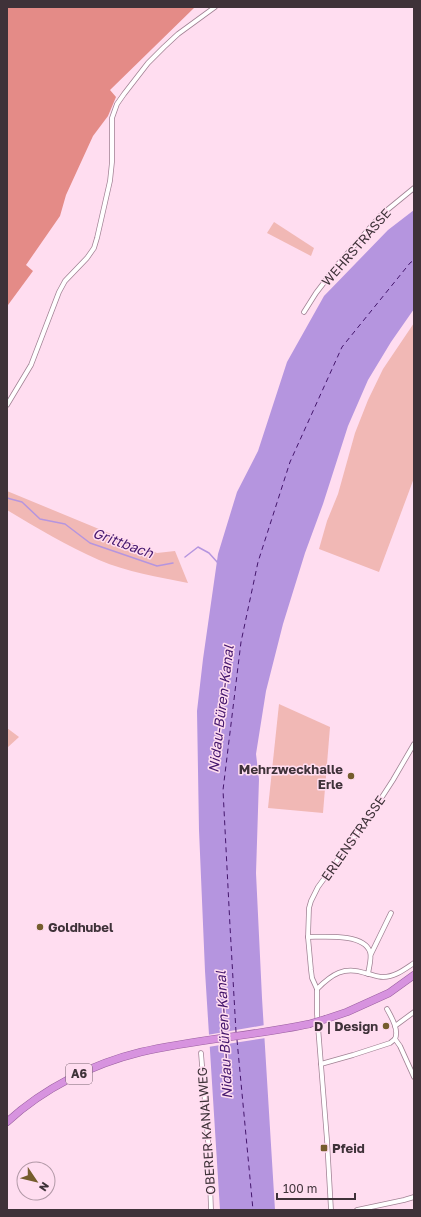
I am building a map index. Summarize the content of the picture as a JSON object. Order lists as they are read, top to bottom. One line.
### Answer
{"streets":{"highway":["A6"],"street":["WEHRSTRASSE","ERLENSTRASSE","OBERER KANALWEG"]},"water":["Grittbach","Nidau-Büren-Kanal"],"places":{"other":["Mehrzweckhalle Erle","Goldhubel","D | Design"],"transit":["Pfeid"]},"scale_bar":"100 m","north":"bottom right"}
